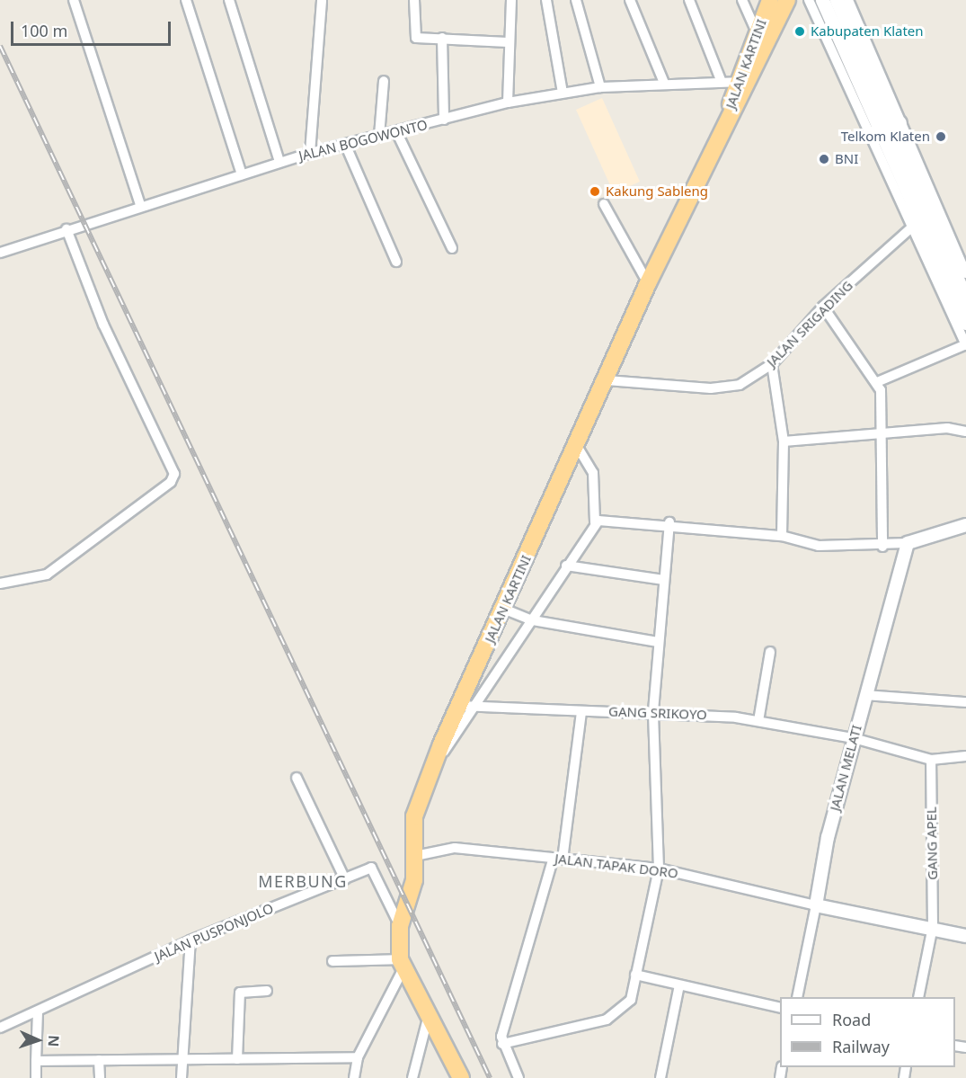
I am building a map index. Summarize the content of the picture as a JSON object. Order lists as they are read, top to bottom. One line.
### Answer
{"streets":{"highway":["JALAN KARTINI"],"street":["JALAN BOGOWONTO","JALAN SRIGADING","GANG SRIKOYO","JALAN MELATI","GANG APEL","JALAN TAPAK DORO","JALAN PUSPONJOLO"]},"crossings":[["JALAN KARTINI","JALAN BOGOWONTO"],["JALAN KARTINI","JALAN SRIGADING"],["JALAN KARTINI","GANG SRIKOYO"],["JALAN KARTINI","JALAN TAPAK DORO"],["JALAN KARTINI","JALAN PUSPONJOLO"],["GANG SRIKOYO","JALAN MELATI"],["GANG SRIKOYO","GANG APEL"],["JALAN MELATI","JALAN TAPAK DORO"]],"districts":["MERBUNG"],"places":["Kabupaten Klaten","Telkom Klaten","BNI","Kakung Sableng"],"legend":["Road","Railway"],"scale_bar":"100 m","north":"right"}
